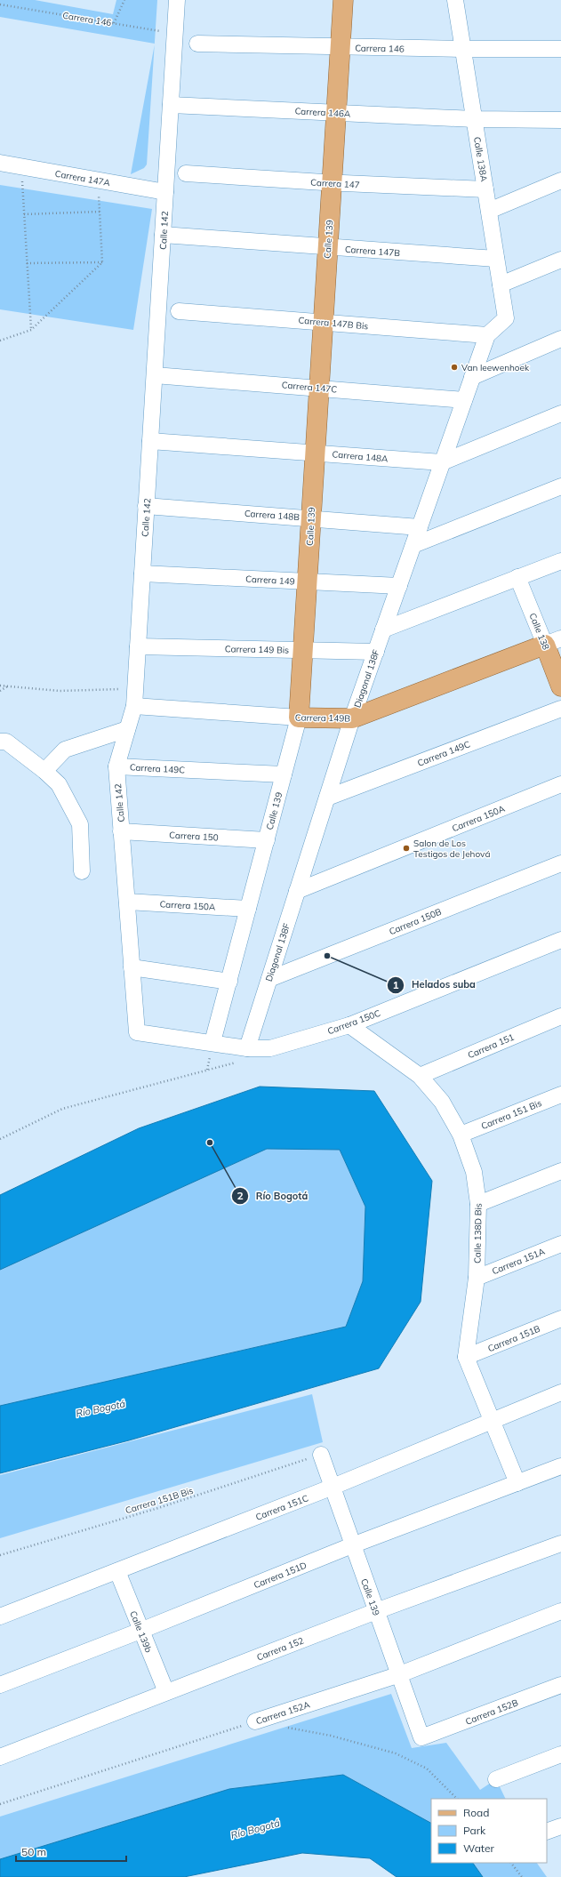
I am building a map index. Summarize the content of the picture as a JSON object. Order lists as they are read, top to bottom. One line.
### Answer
{"streets":{"main road":["Calle 139","Calle 138","Carrera 149B"],"street":["Carrera 146","Carrera 146A","Calle 138A","Carrera 147A","Carrera 147","Calle 142","Carrera 147B","Carrera 147B Bis","Carrera 147C","Carrera 148A","Carrera 148B","Carrera 149","Carrera 149 Bis","Diagonal 138F","Carrera 149C","Carrera 150A","Carrera 150","Carrera 150B","Carrera 150C","Carrera 151","Carrera 151 Bis","Calle 138D Bis","Carrera 151A","Carrera 151B","Carrera 151C","Carrera 151D","Calle 139b","Carrera 152","Carrera 152B","Carrera 152A"],"path":["Carrera 151B Bis"]},"crossings":[["Carrera 146","Calle 138A"],["Carrera 146","Calle 142"],["Carrera 146","Calle 139"],["Carrera 146A","Calle 138A"],["Carrera 146A","Calle 142"],["Carrera 146A","Calle 139"],["Calle 138A","Carrera 147"],["Calle 138A","Carrera 147B"],["Calle 138A","Diagonal 138F"],["Carrera 147A","Calle 142"],["Carrera 147","Calle 139"],["Calle 142","Carrera 147B"],["Calle 142","Carrera 147C"],["Calle 142","Carrera 148A"],["Calle 142","Carrera 148B"],["Calle 142","Carrera 149"],["Calle 142","Carrera 149 Bis"],["Calle 142","Carrera 149B"],["Calle 142","Carrera 149C"],["Calle 142","Carrera 150A"],["Calle 142","Carrera 150"],["Calle 142","Carrera 150C"],["Calle 139","Carrera 147B"],["Calle 139","Carrera 147B Bis"],["Calle 139","Carrera 147C"],["Calle 139","Carrera 148A"],["Calle 139","Carrera 148B"],["Calle 139","Carrera 149"],["Calle 139","Carrera 149 Bis"],["Calle 139","Carrera 149B"],["Calle 139","Carrera 149C"],["Calle 139","Carrera 150A"],["Calle 139","Carrera 150"],["Calle 139","Carrera 150C"],["Calle 139","Carrera 151B Bis"],["Calle 139","Carrera 151C"],["Calle 139","Carrera 151D"],["Calle 139","Carrera 152"],["Calle 139","Carrera 152B"],["Calle 139","Carrera 152A"],["Carrera 147B Bis","Diagonal 138F"],["Carrera 147C","Diagonal 138F"],["Carrera 148A","Diagonal 138F"],["Carrera 148B","Diagonal 138F"],["Carrera 149","Diagonal 138F"],["Calle 138","Carrera 149B"],["Carrera 149 Bis","Diagonal 138F"],["Diagonal 138F","Carrera 149B"],["Diagonal 138F","Carrera 149C"],["Diagonal 138F","Carrera 150A"],["Diagonal 138F","Carrera 150B"],["Diagonal 138F","Carrera 150C"],["Carrera 150C","Calle 138D Bis"],["Carrera 151","Calle 138D Bis"],["Carrera 151 Bis","Calle 138D Bis"],["Calle 138D Bis","Carrera 151A"],["Calle 138D Bis","Carrera 151B"],["Calle 138D Bis","Carrera 151C"],["Calle 138D Bis","Carrera 151D"],["Carrera 151C","Calle 139b"],["Carrera 151D","Calle 139b"],["Calle 139b","Carrera 152"]],"water":["Río Bogotá"],"places":["Van leewenhoek","Salon de Los Testigos de Jehová","Helados suba","Río Bogotá"],"legend":["Road","Park","Water"],"scale_bar":"50 m"}
